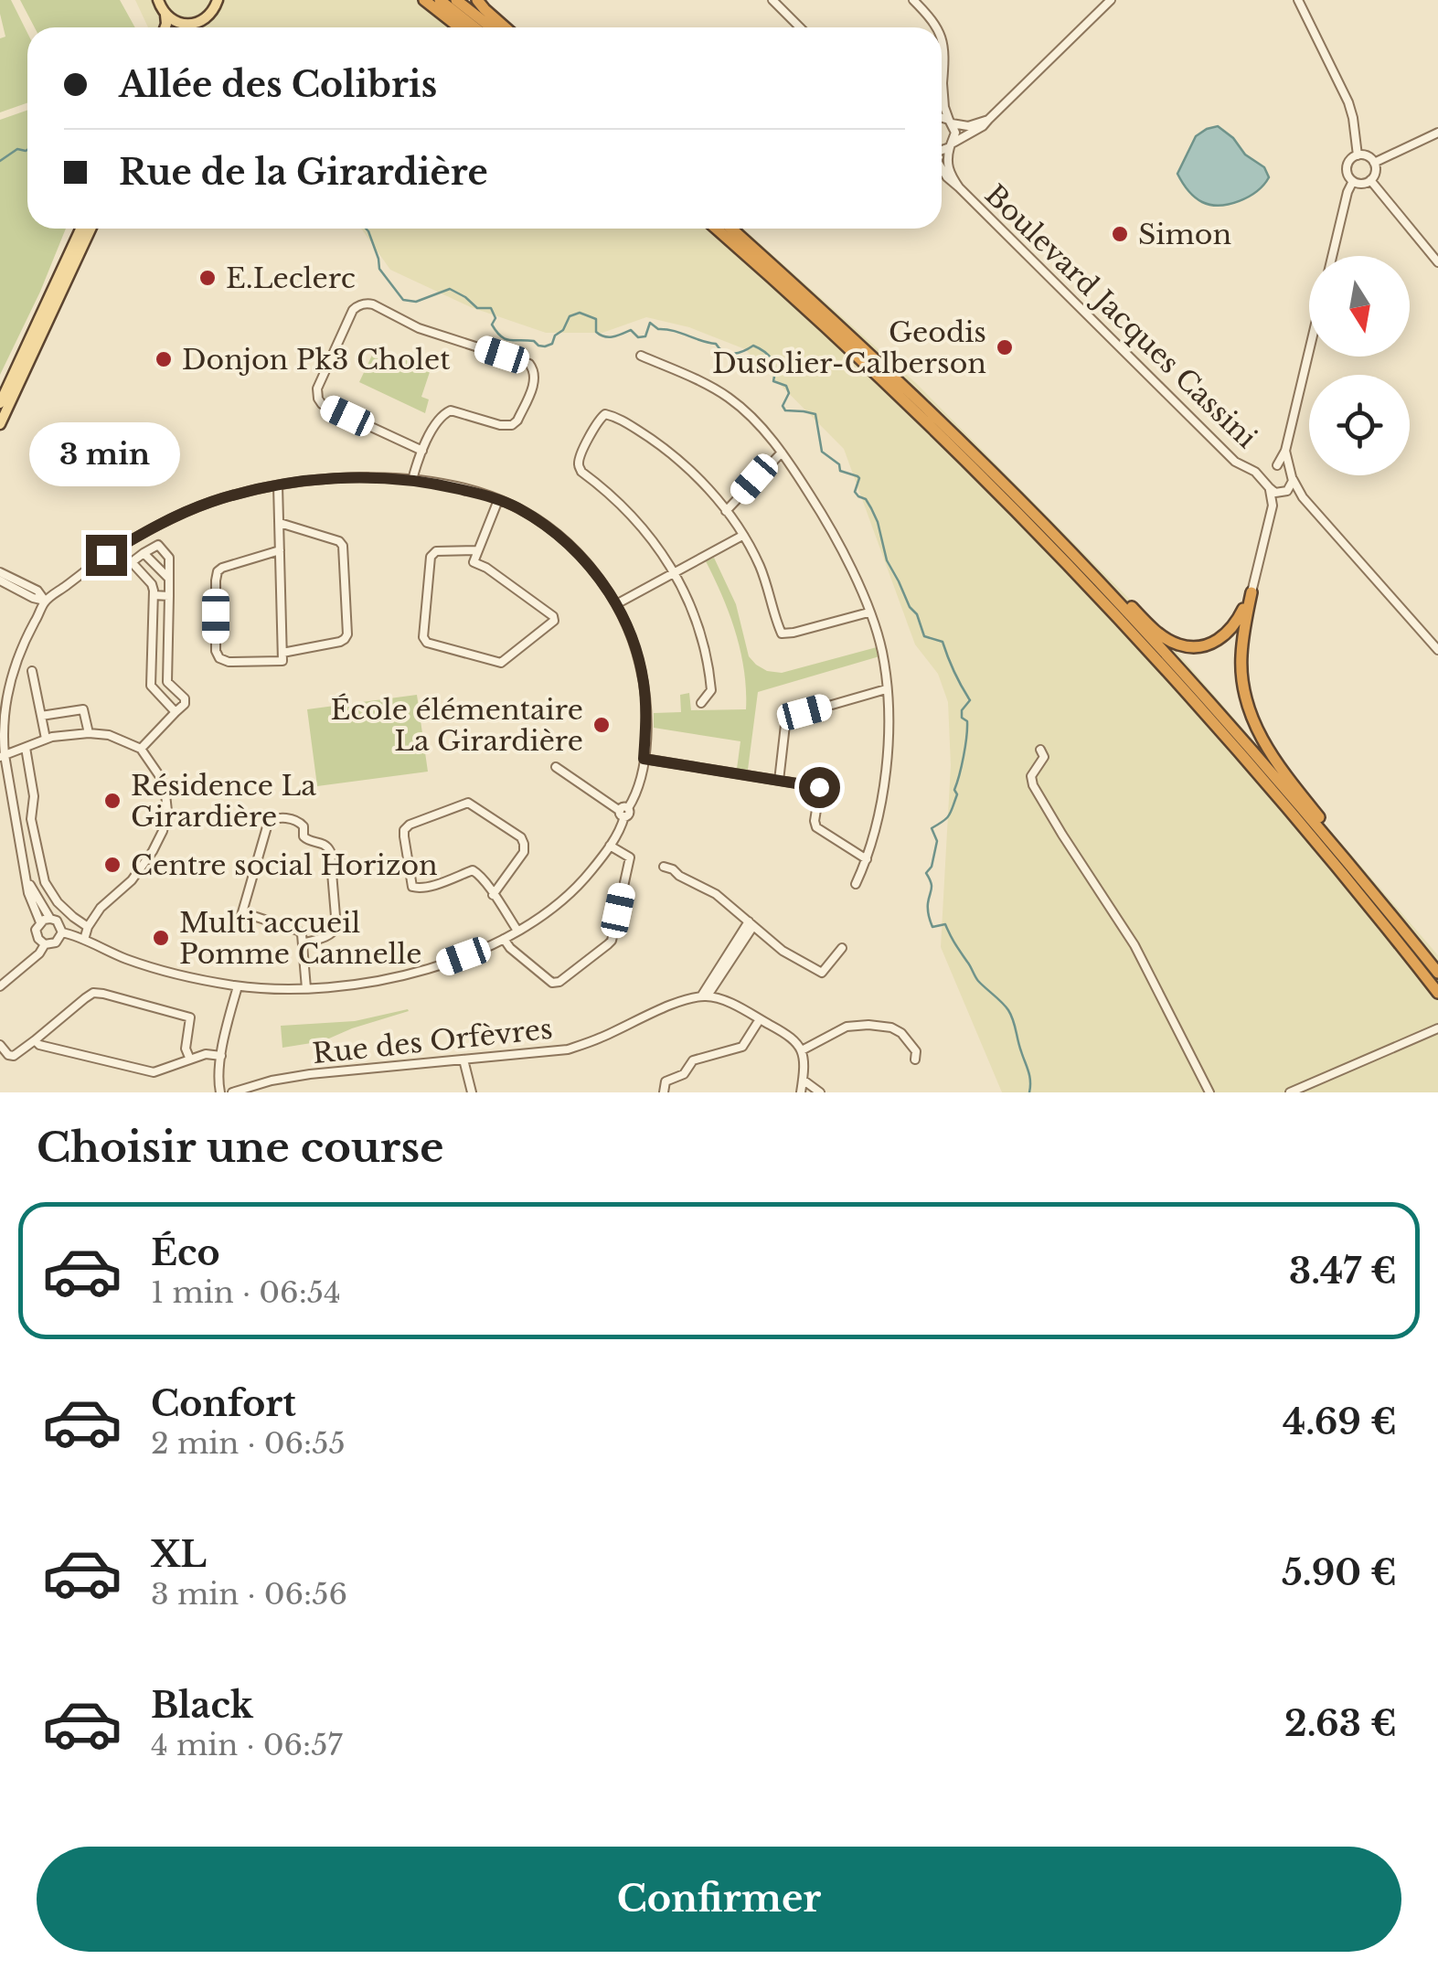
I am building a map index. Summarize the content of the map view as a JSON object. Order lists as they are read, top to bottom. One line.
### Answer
{"streets":{"street":["Boulevard Jacques Cassini","Rue des Orfèvres"]},"places":["Simon","E.Leclerc","Geodis Dusolier-Calberson","Donjon Pk3 Cholet","École élémentaire La Girardière","Résidence La Girardière","Centre social Horizon","Multi accueil Pomme Cannelle"],"north":"bottom","page":{"banner":["Allée des Colibris","Rue de la Girardière"],"bubble":"3 min","heading":"Choisir une course","list":[{"name":"Éco","note":"1 min · 06:54","value":"3.47 €"},{"name":"Confort","note":"2 min · 06:55","value":"4.69 €"},{"name":"XL","note":"3 min · 06:56","value":"5.90 €"},{"name":"Black","note":"4 min · 06:57","value":"2.63 €"}],"buttons":"Confirmer"}}
